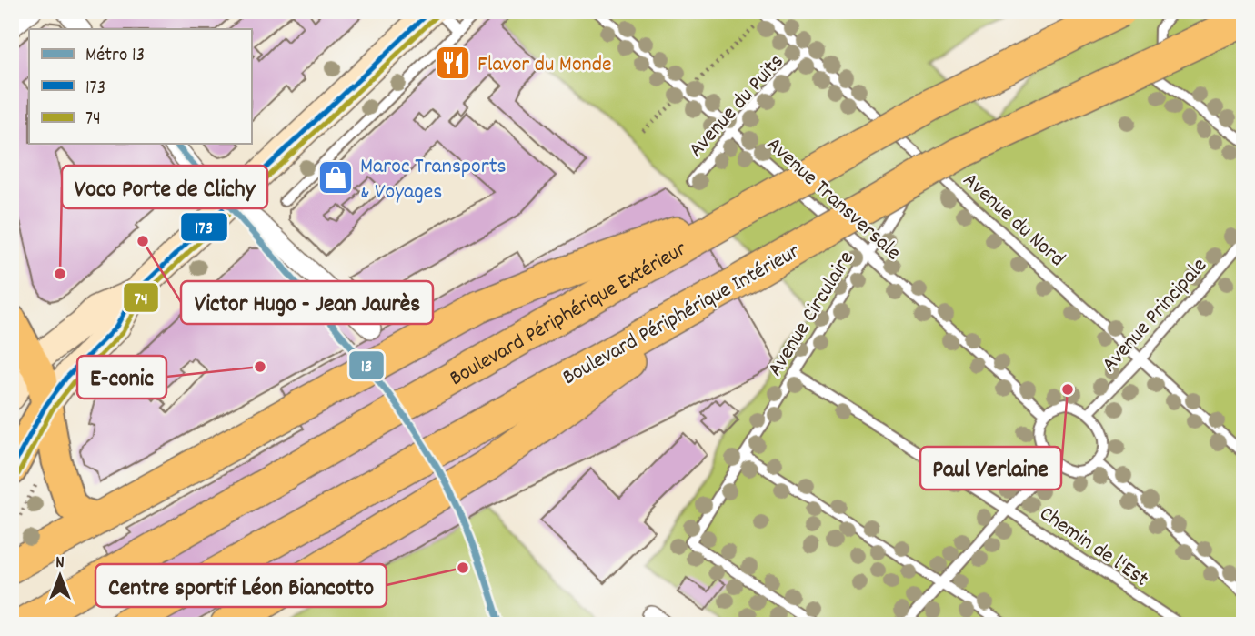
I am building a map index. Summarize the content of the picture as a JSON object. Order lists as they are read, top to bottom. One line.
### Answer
{"streets":{"highway":["Boulevard Périphérique Extérieur","Boulevard Périphérique Intérieur"],"lane":["Avenue du Puits","Avenue Transversale","Avenue du Nord","Avenue Circulaire","Avenue Principale","Chemin de l'Est"]},"crossings":[["Avenue du Puits","Avenue Transversale"],["Avenue du Puits","Avenue du Nord"],["Avenue Transversale","Avenue Circulaire"],["Avenue Transversale","Avenue Principale"],["Avenue du Nord","Avenue Circulaire"],["Avenue du Nord","Avenue Principale"],["Avenue Circulaire","Chemin de l'Est"]],"places":{"restaurant":["Flavor du Monde"],"shop":["Maroc Transports & Voyages"],"other":["Victor Hugo - Jean Jaurès","Voco Porte de Clichy","E-conic","Paul Verlaine","Centre sportif Léon Biancotto"]},"lines":["transit line 173","transit line 74","metro line 13"],"legend":["Métro 13","173","74"],"north":"top"}
